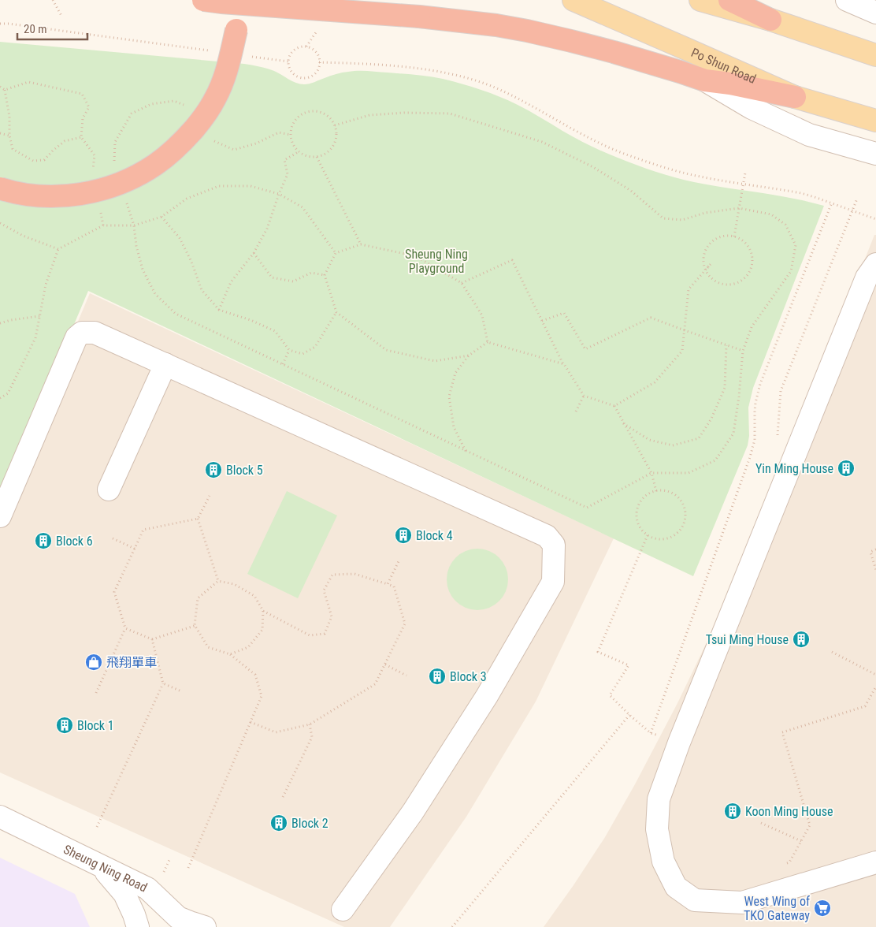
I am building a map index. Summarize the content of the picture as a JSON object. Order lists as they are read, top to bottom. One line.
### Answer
{"streets":{"main road":["Po Shun Road"],"street":["Sheung Ning Road"]},"parks":["Sheung Ning Playground"],"places":{"building":["Yin Ming House","Block 5","Block 4","Block 6","Tsui Ming House","Block 3","Block 1","Koon Ming House","Block 2"],"shop":["飛翔單車"],"supermarket":["West Wing of TKO Gateway"]},"scale_bar":"20 m"}
